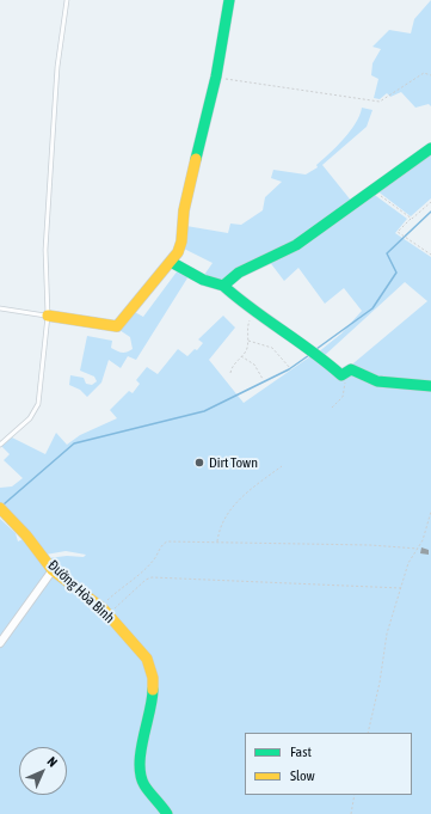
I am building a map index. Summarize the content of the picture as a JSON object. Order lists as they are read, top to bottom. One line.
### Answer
{"streets":{"street":["Đường Hòa Bình"]},"places":["Dirt Town"],"legend":["Fast","Slow"],"north":"top right"}
